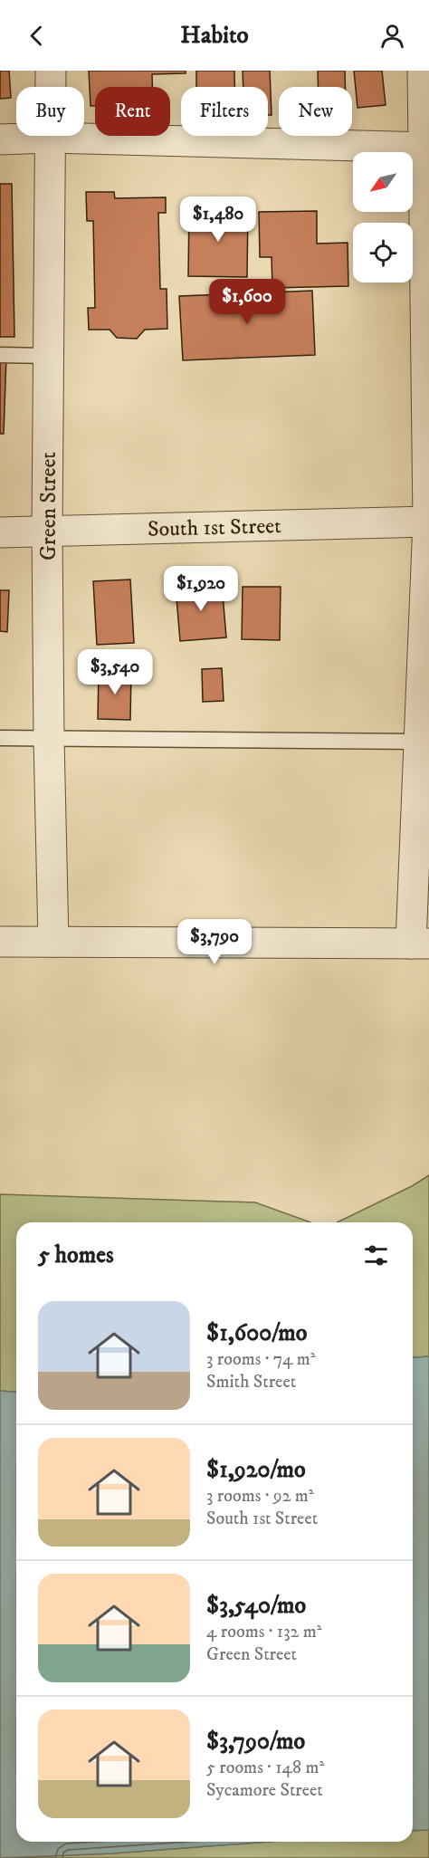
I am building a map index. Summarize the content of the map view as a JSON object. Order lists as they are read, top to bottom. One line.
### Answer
{"streets":{"street":["Green Street","South 1st Street"]},"crossings":[["Green Street","South 1st Street"]],"north":"bottom left","page":{"header":"Habito","chip":["Buy","Rent","Filters","New"],"price":["$1,480","$1,600","$1,920","$3,540","$3,790"],"heading":"5 homes","list":[{"name":"$1,600/mo","note":"3 rooms · 74 m² · Smith Street"},{"name":"$1,920/mo","note":"3 rooms · 92 m² · South 1st Street"},{"name":"$3,540/mo","note":"4 rooms · 132 m² · Green Street"},{"name":"$3,790/mo","note":"5 rooms · 148 m² · Sycamore Street"}]}}
